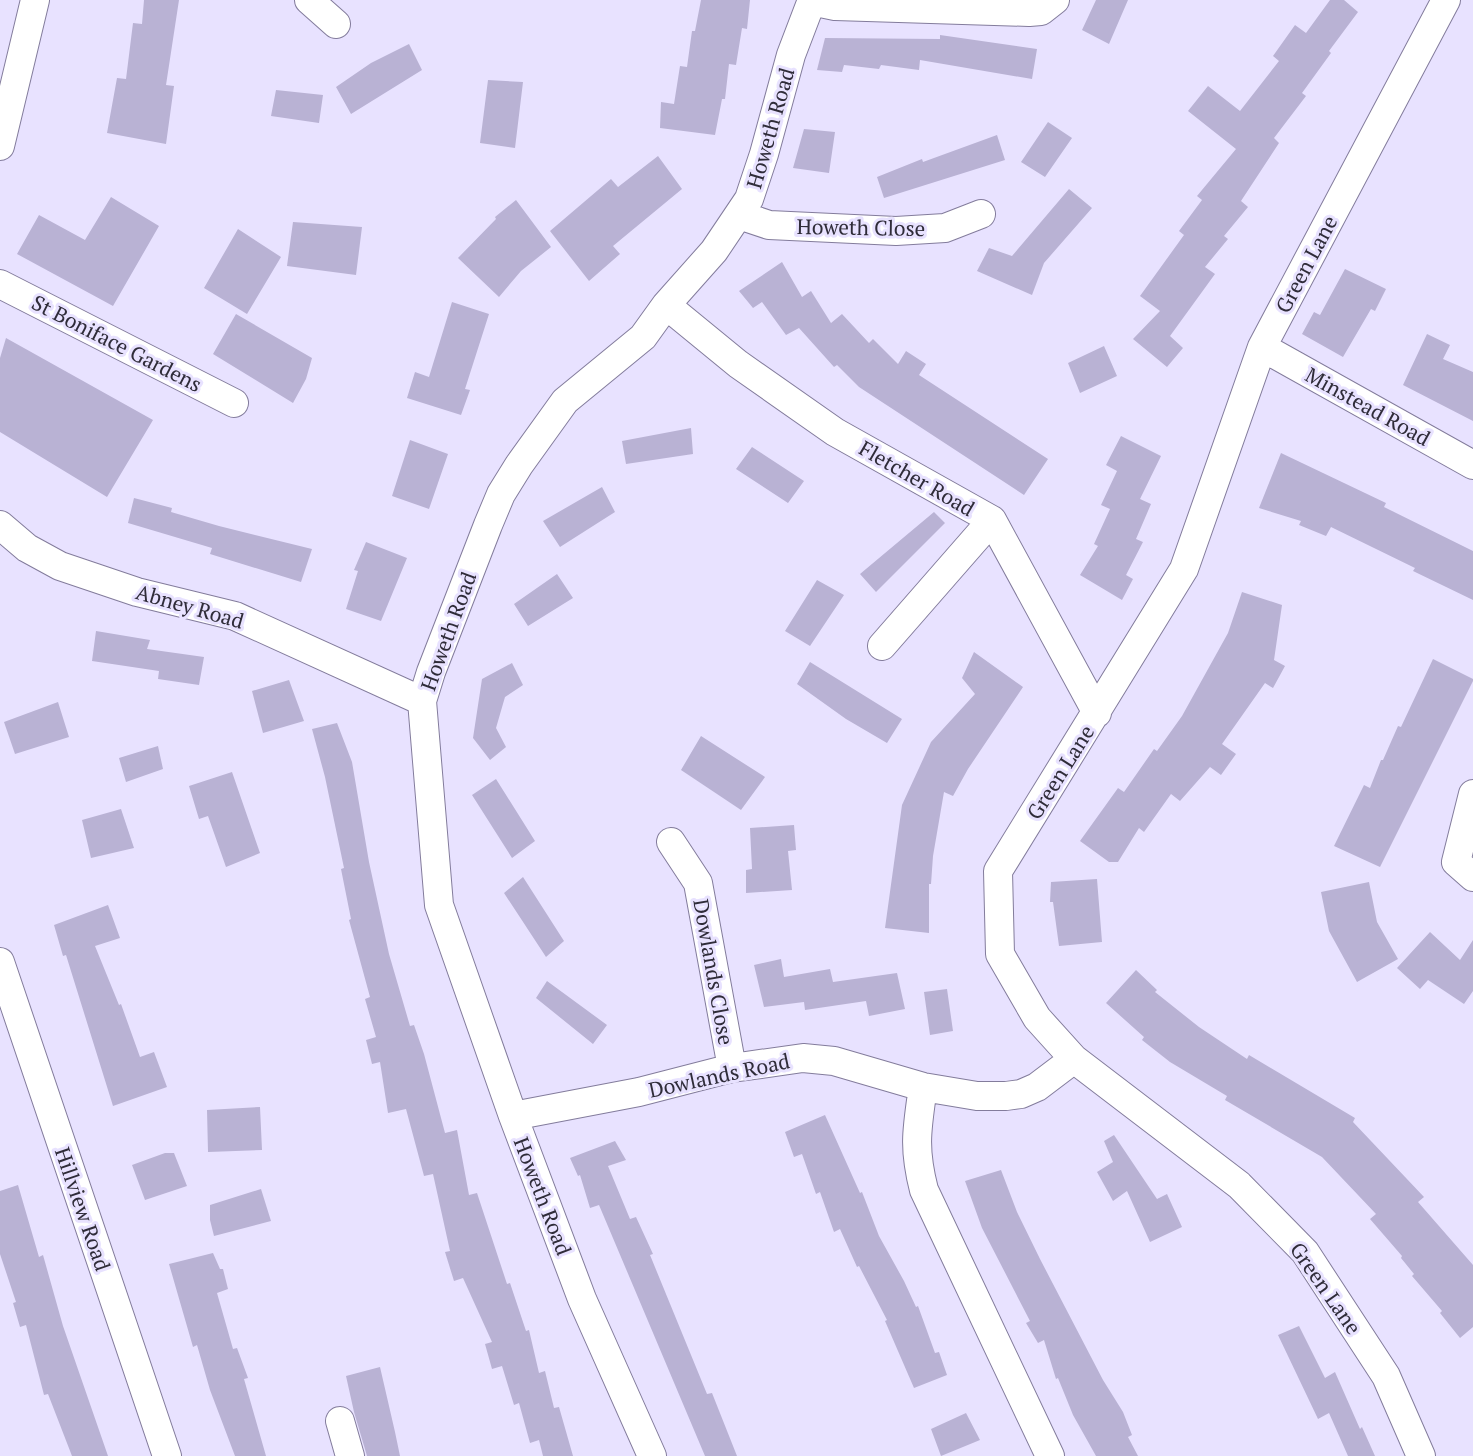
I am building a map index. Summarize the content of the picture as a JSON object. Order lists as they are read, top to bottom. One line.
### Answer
{"streets":{"street":["Howeth Road","Howeth Close","Green Lane","St Boniface Gardens","Minstead Road","Fletcher Road","Abney Road","Dowlands Close","Dowlands Road","Hillview Road"]},"crossings":[["Howeth Road","Howeth Close"],["Howeth Road","Fletcher Road"],["Howeth Road","Abney Road"],["Howeth Road","Dowlands Road"],["Green Lane","Minstead Road"],["Green Lane","Fletcher Road"],["Green Lane","Dowlands Road"],["Dowlands Close","Dowlands Road"]]}
